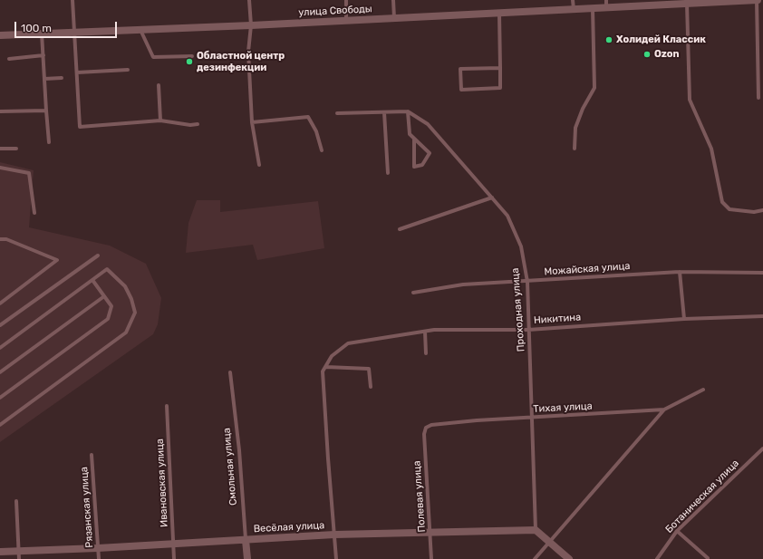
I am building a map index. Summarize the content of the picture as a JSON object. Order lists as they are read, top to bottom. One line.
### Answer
{"streets":{"street":["улица Свободы","Смольная улица","Весёлая улица"],"lane":["Можайская улица","Проходная улица","Никитина","Тихая улица","Ивановская улица","Полевая улица","Ботаническая улица","Рязанская улица"]},"crossings":[["Можайская улица","Проходная улица"],["Проходная улица","Никитина"],["Проходная улица","Тихая улица"],["Проходная улица","Весёлая улица"],["Никитина","Весёлая улица"],["Тихая улица","Полевая улица"],["Смольная улица","Весёлая улица"],["Ивановская улица","Весёлая улица"],["Полевая улица","Весёлая улица"],["Рязанская улица","Весёлая улица"]],"places":["Холидей Классик","Ozon","Областной центр дезинфекции"],"scale_bar":"100 m"}
